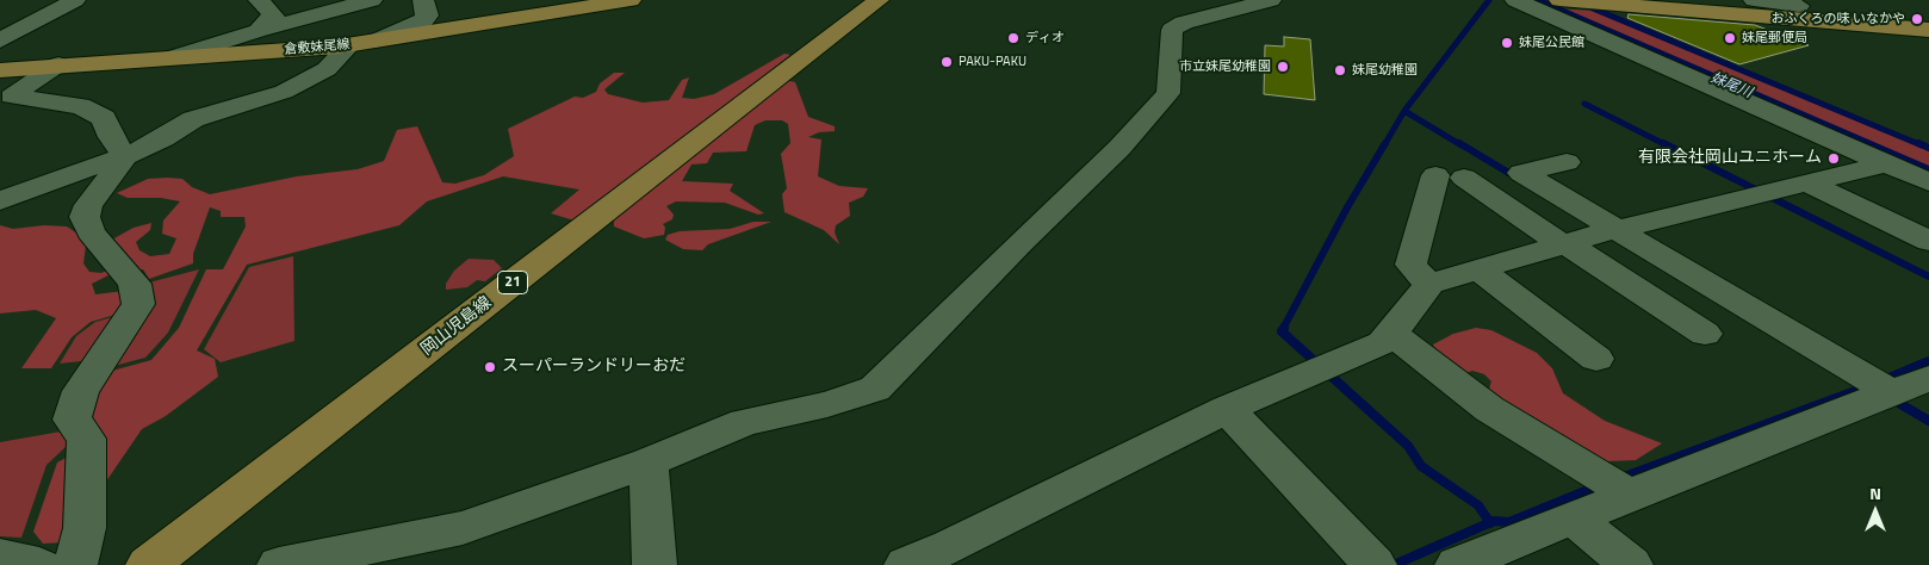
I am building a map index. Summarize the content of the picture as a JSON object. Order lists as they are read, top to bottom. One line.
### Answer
{"streets":{"main road":["倉敷妹尾線","21","岡山児島線"]},"water":["妹尾川"],"places":["おふくろの味 いなかや","ディオ","妹尾郵便局","妹尾公民館","PAKU-PAKU","市立妹尾幼稚園","妹尾幼稚園","有限会社岡山ユニホーム","スーパーランドリーおだ"],"north":"top"}
